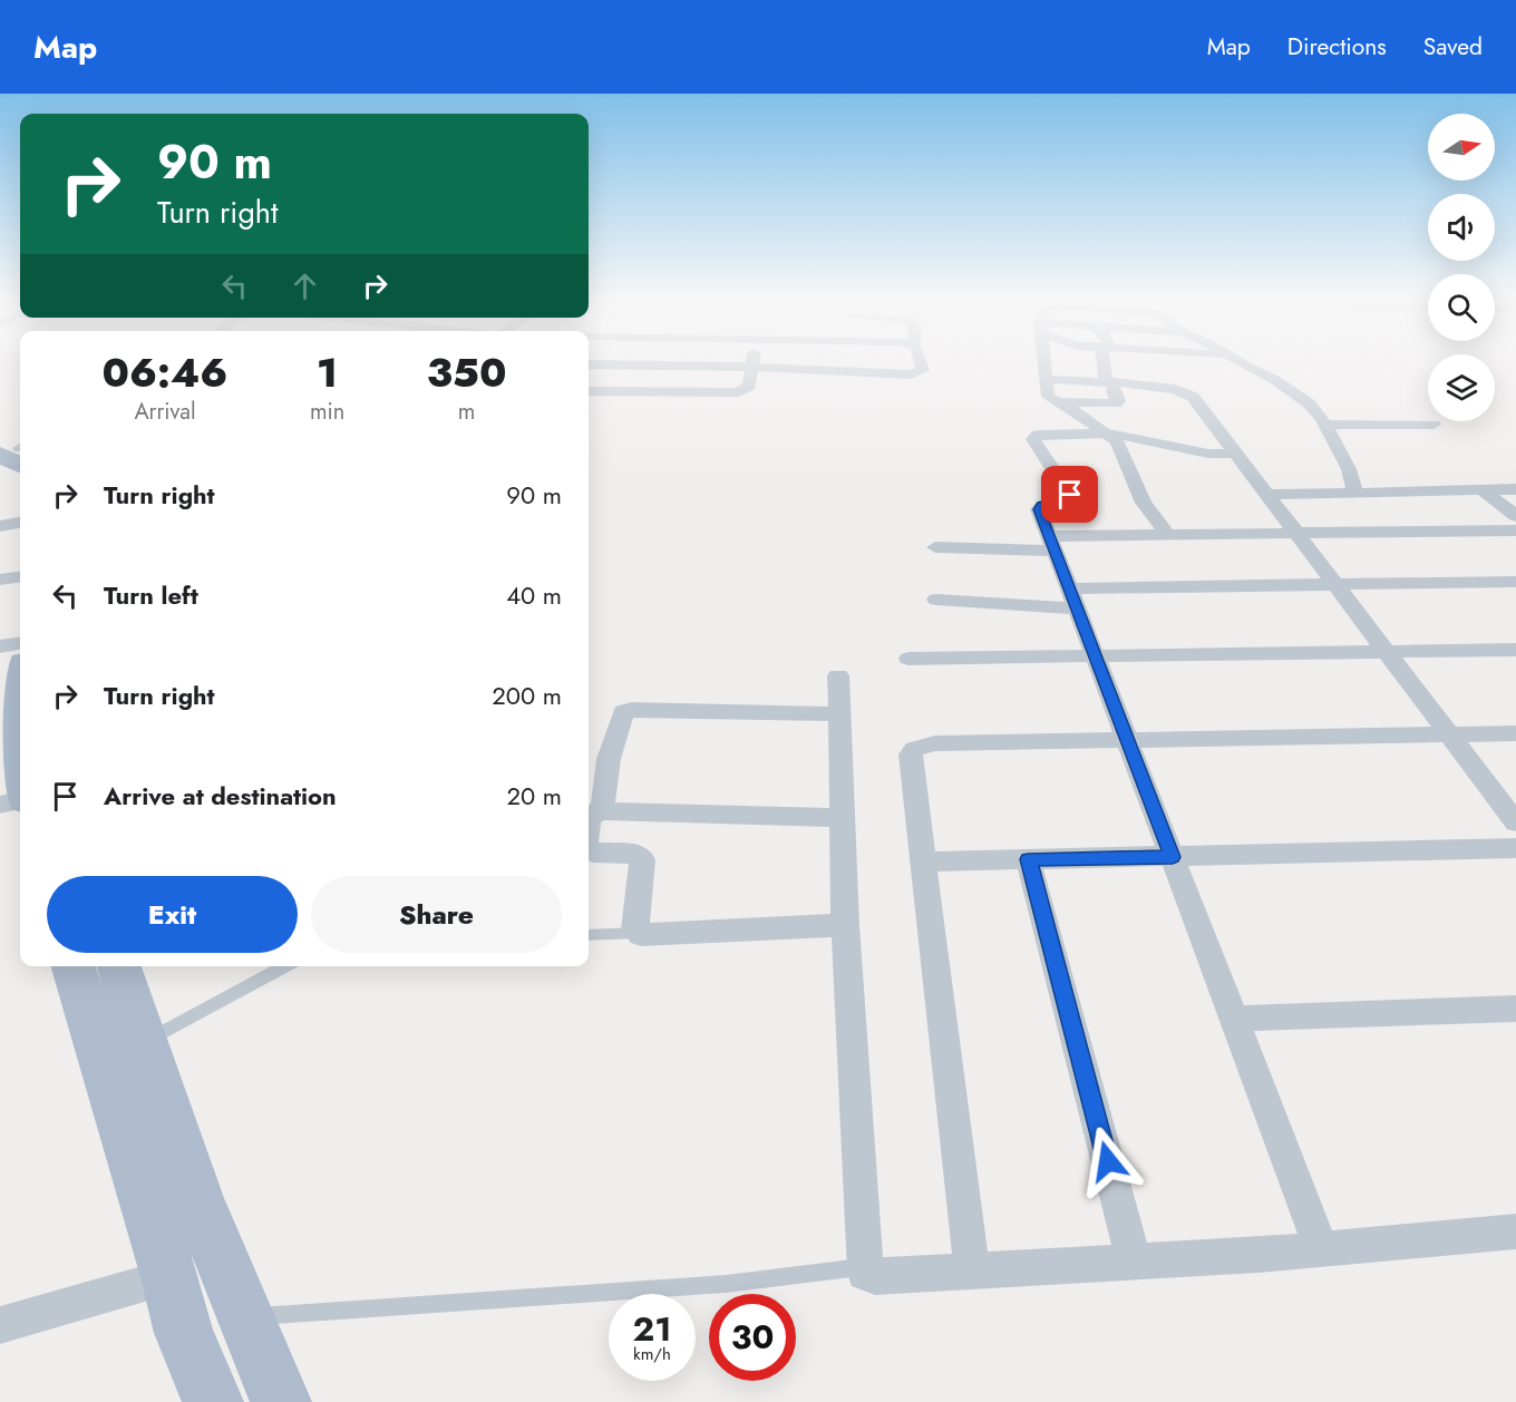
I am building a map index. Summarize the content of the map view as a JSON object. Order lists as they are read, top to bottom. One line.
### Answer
{"north":"right","page":{"header":"Map","nav":["Map","Directions","Saved"],"turn":["90 m","Turn right"],"eta":["06:46","Arrival","1","min","350","m"],"list":[{"name":"Turn right","value":"90 m"},{"name":"Turn left","value":"40 m"},{"name":"Turn right","value":"200 m"},{"name":"Arrive at destination","value":"20 m"}],"buttons":["Exit","Share"],"speed":"21 km/h","limit":"30"}}
